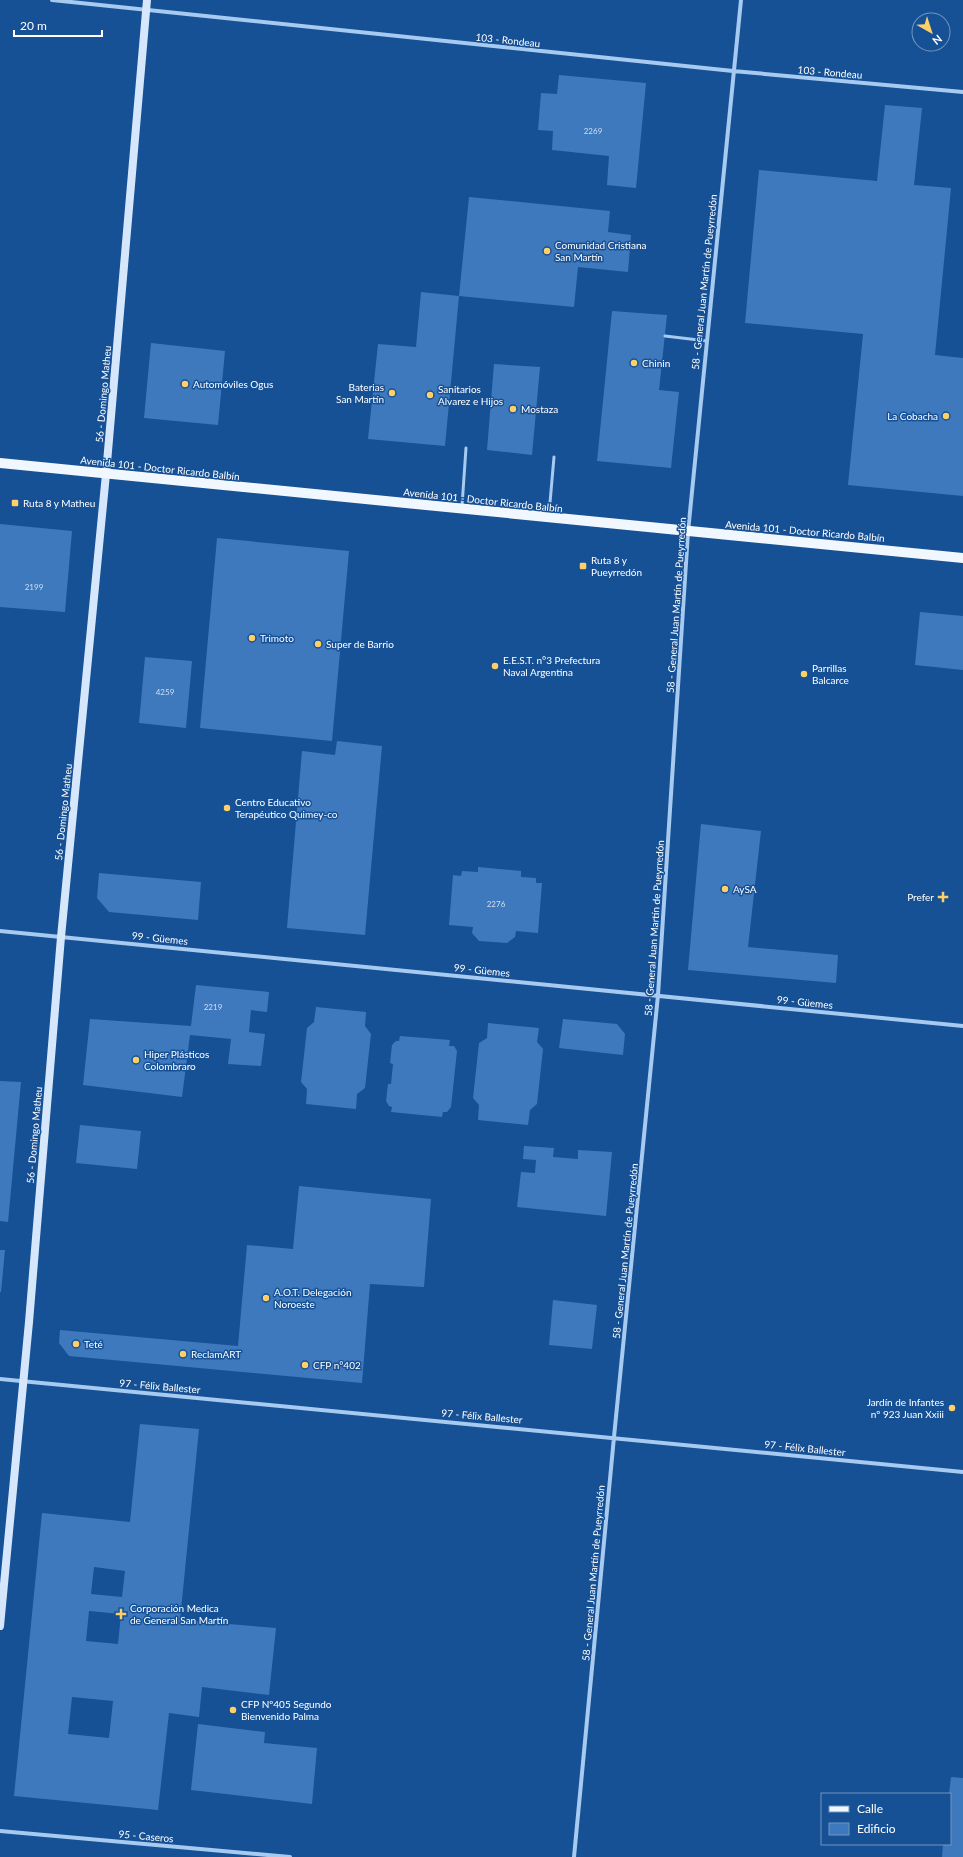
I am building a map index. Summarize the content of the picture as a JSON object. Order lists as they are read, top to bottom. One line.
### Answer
{"streets":{"main road":["Avenida 101 - Doctor Ricardo Balbín"],"street":["103 - Rondeau","58 - General Juan Martín de Pueyrredón","56 - Domingo Matheu","99 - Güemes","97 - Félix Ballester","95 - Caseros"]},"crossings":[["103 - Rondeau","58 - General Juan Martín de Pueyrredón"],["103 - Rondeau","56 - Domingo Matheu"],["58 - General Juan Martín de Pueyrredón","Avenida 101 - Doctor Ricardo Balbín"],["58 - General Juan Martín de Pueyrredón","99 - Güemes"],["58 - General Juan Martín de Pueyrredón","97 - Félix Ballester"],["56 - Domingo Matheu","Avenida 101 - Doctor Ricardo Balbín"],["56 - Domingo Matheu","99 - Güemes"],["56 - Domingo Matheu","97 - Félix Ballester"]],"places":{"other":["Comunidad Cristiana San Martín","Chinin","Automóviles Ogus","Baterias San Martín","Sanitarios Alvarez e Hijos","Mostaza","La Cobacha","Trimoto","Super de Barrio","E.E.S.T. n°3 Prefectura Naval Argentina","Parrillas Balcarce","Centro Educativo Terapéutico Quimey-co","AySA","Hiper Plásticos Colombraro","A.O.T. Delegación Noroeste","Teté","ReclamART","CFP n°402","Jardín de Infantes nº 923 Juan Xxiii","CFP Nº405 Segundo Bienvenido Palma"],"transit":["Ruta 8 y Matheu","Ruta 8 y Pueyrredón"],"health":["Prefer","Corporación Medica de General San Martín"]},"house_numbers":["2269","2199","4259","2276","2219"],"legend":["Calle","Edificio"],"scale_bar":"20 m","north":"bottom right"}
